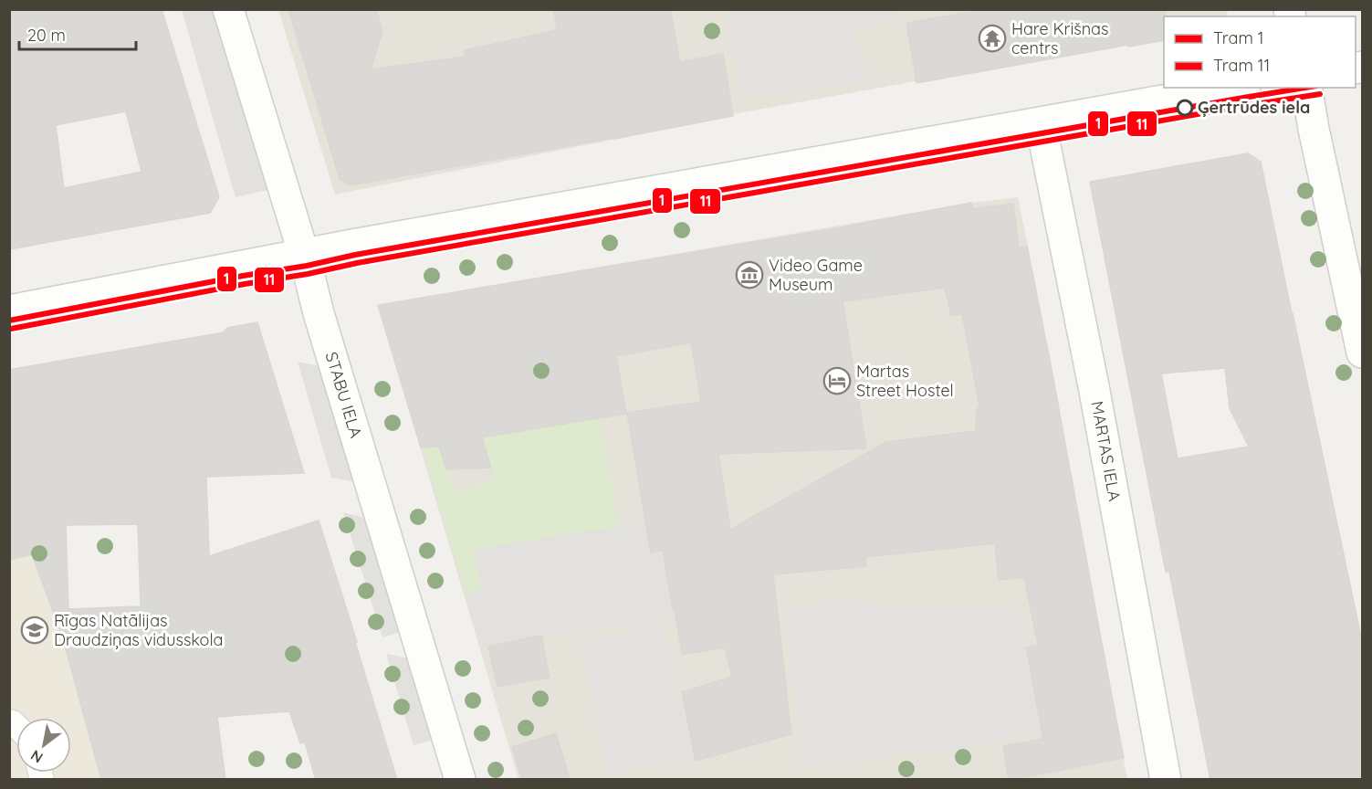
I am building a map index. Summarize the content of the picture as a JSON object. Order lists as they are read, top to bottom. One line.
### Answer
{"streets":{"street":["STABU IELA","MARTAS IELA"]},"places":{"temple":["Hare Krišnas centrs"],"other":["Ģertrūdes iela"],"museum":["Video Game Museum"],"hotel":["Martas Street Hostel"],"school or university":["Rīgas Natālijas Draudziņas vidusskola"]},"lines":["tram line 1","tram line 11"],"legend":["Tram 1","Tram 11"],"scale_bar":"20 m","north":"bottom left"}
